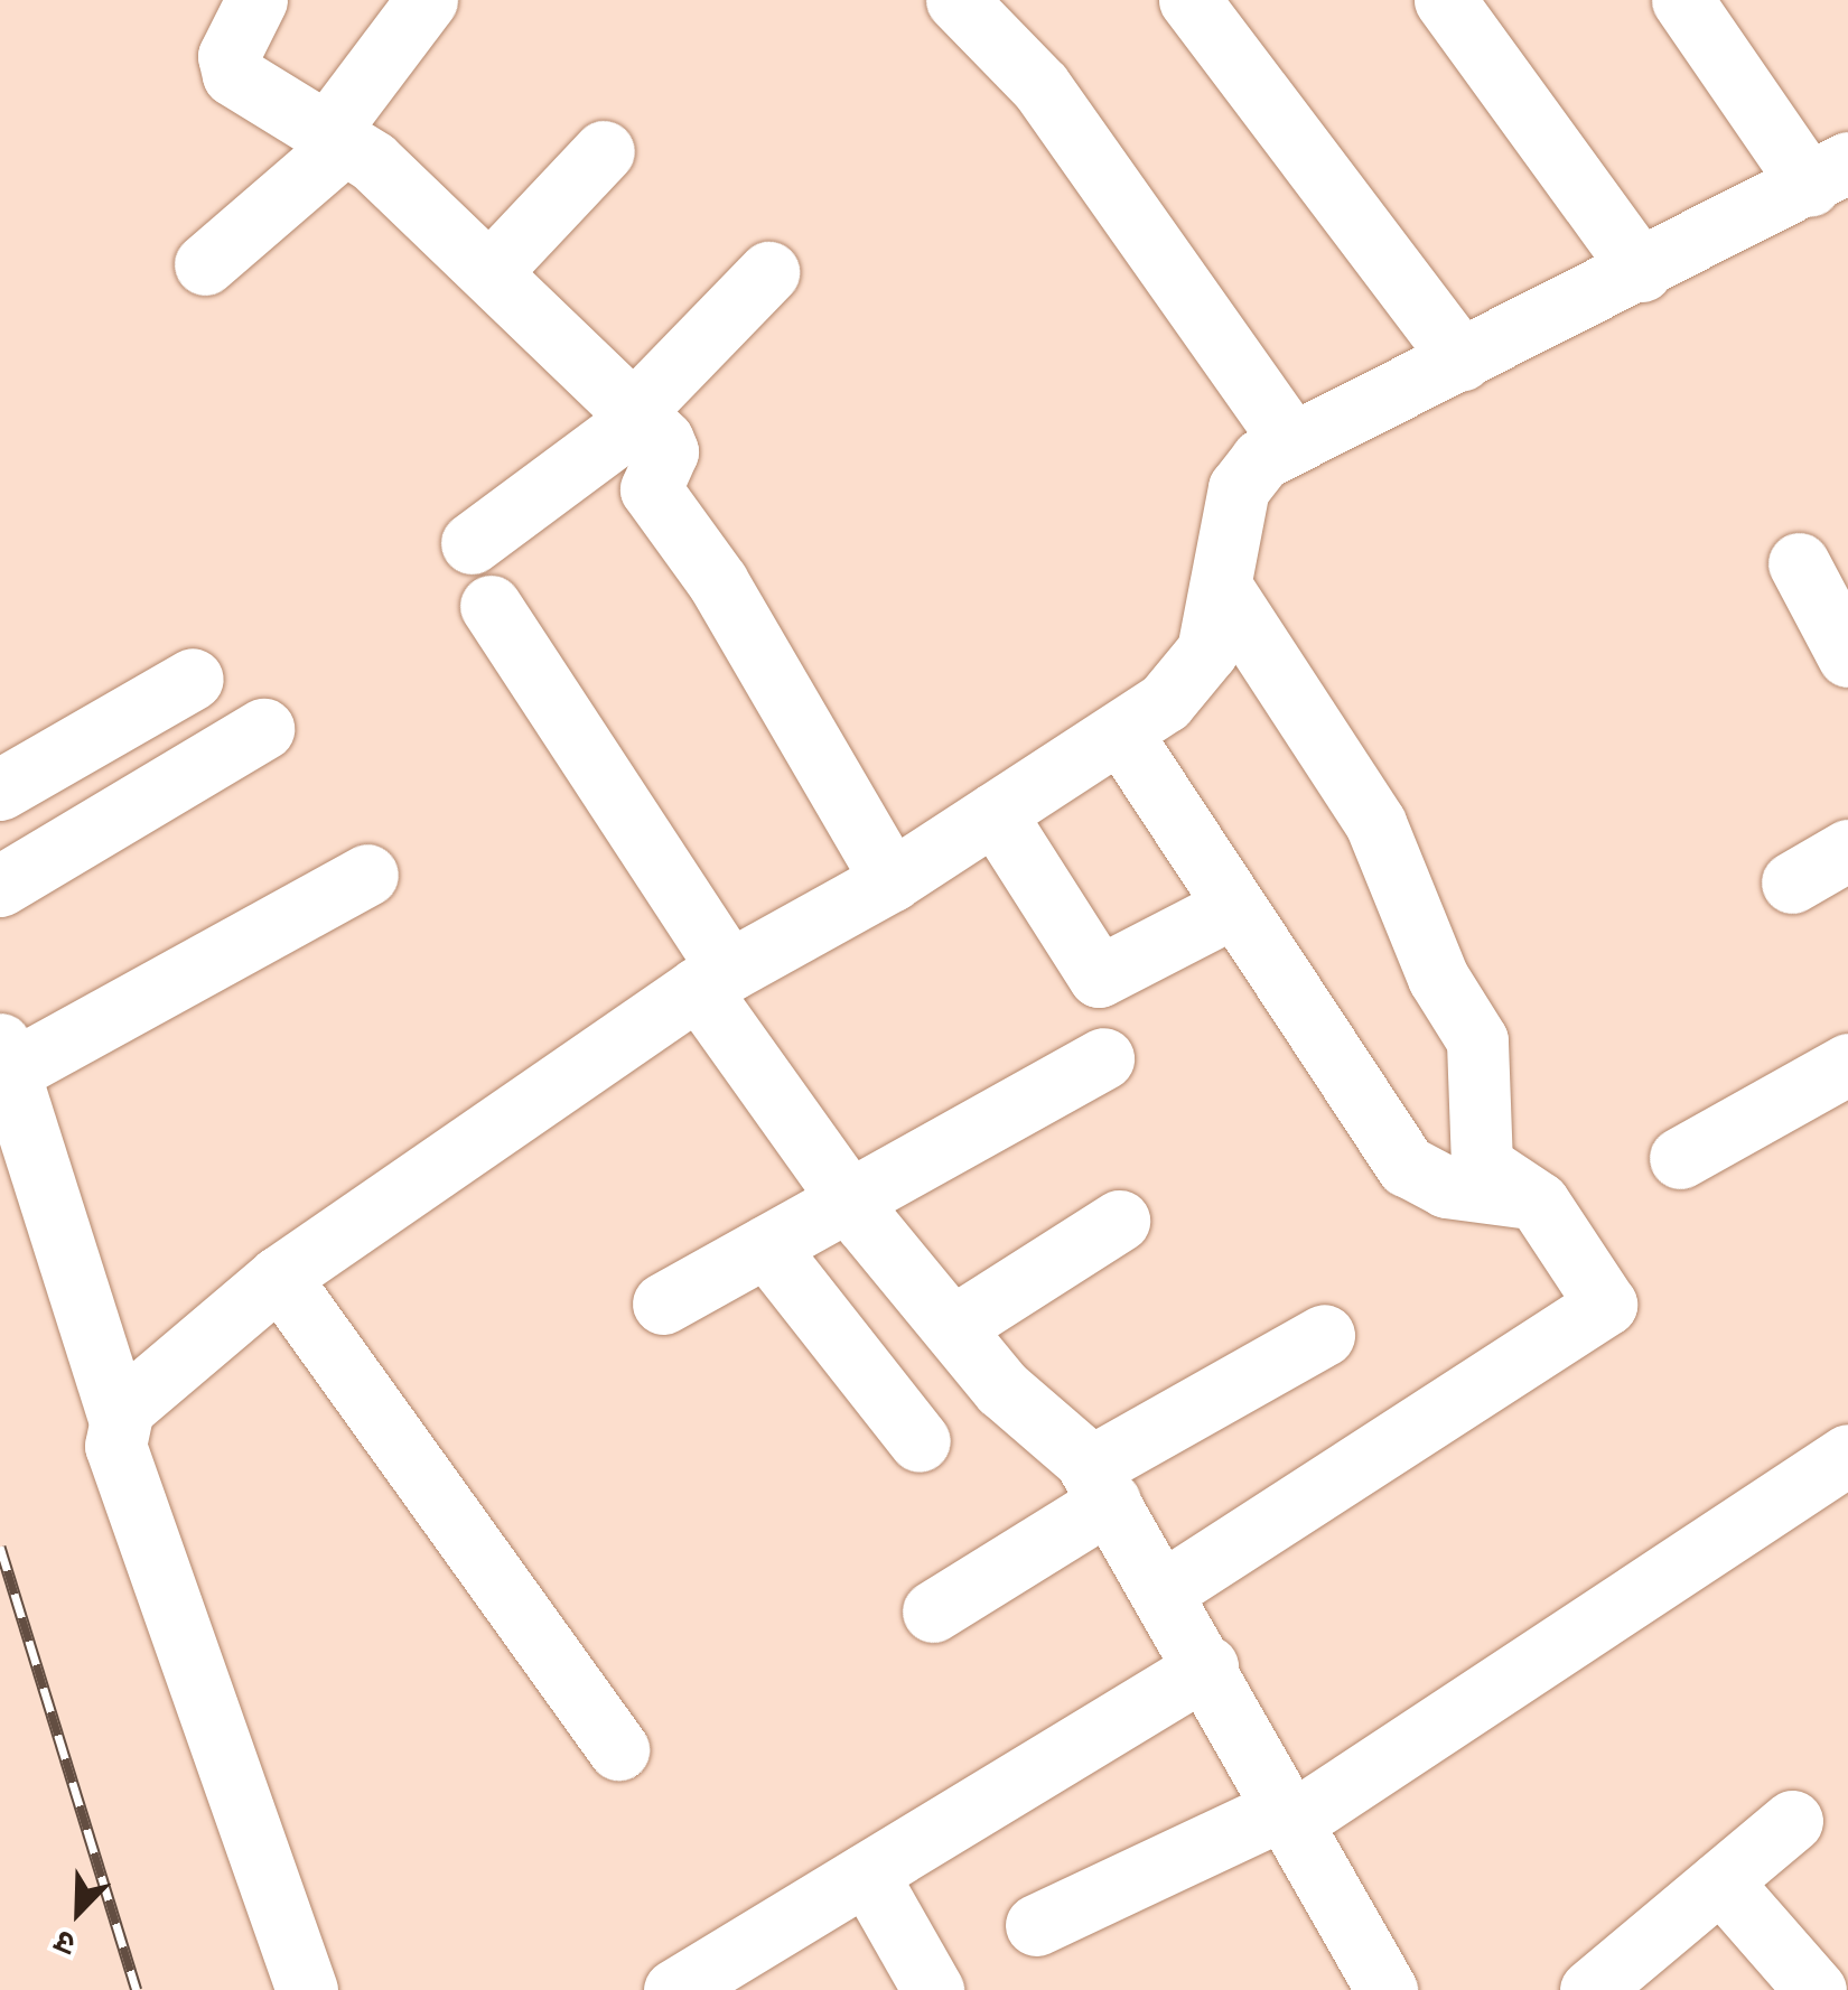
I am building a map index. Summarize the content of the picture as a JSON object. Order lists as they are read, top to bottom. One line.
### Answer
{"north":"bottom left"}
